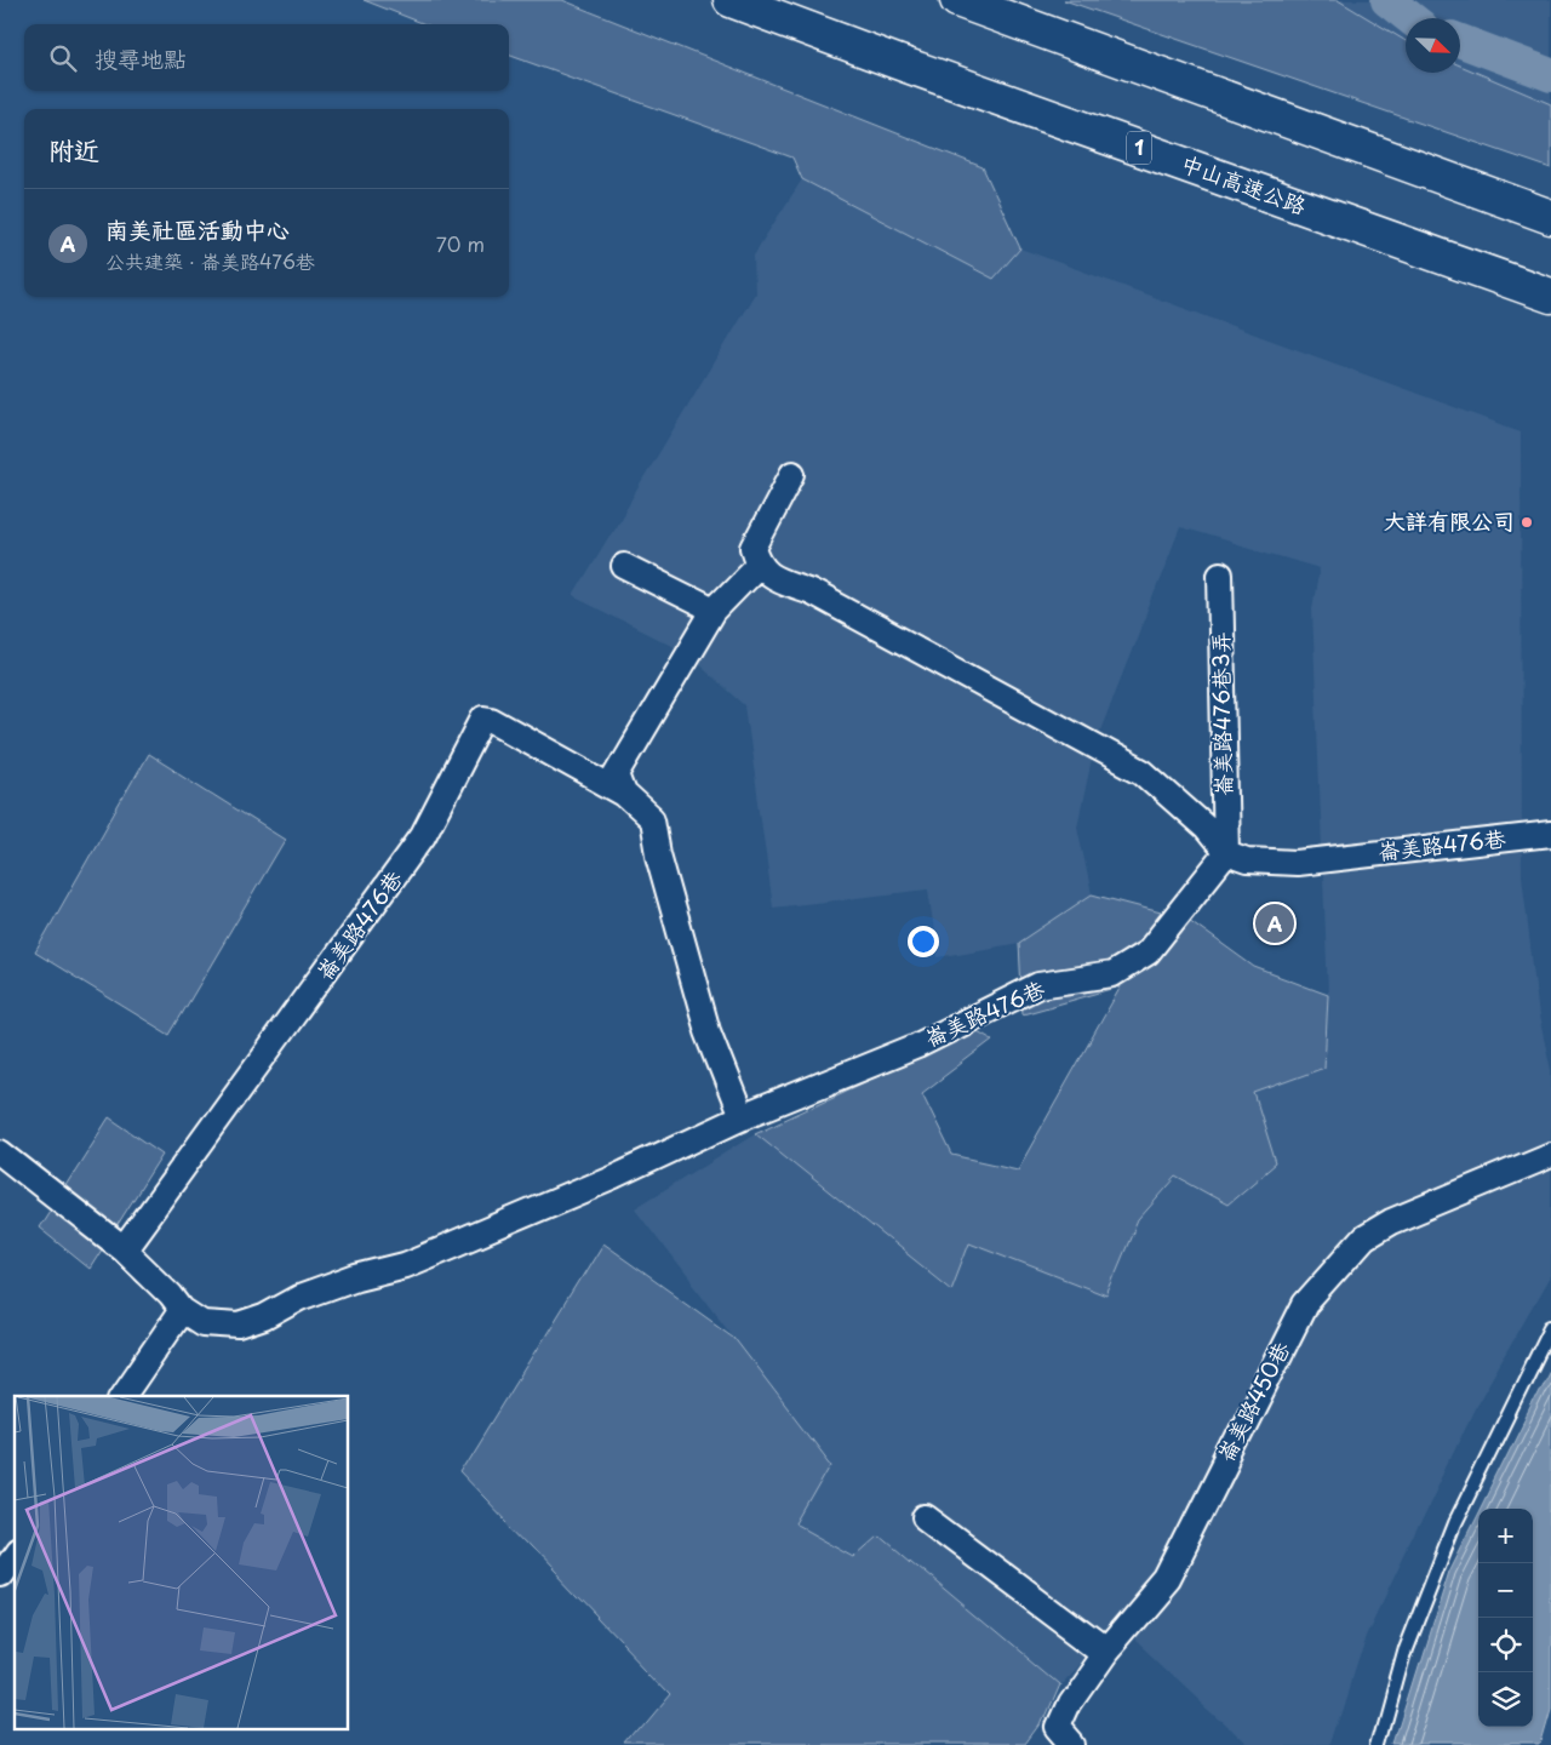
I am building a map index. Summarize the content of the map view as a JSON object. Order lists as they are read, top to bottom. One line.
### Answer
{"streets":{"highway":["1","中山高速公路"],"street":["崙美路476巷3弄","崙美路476巷","崙美路450巷"]},"crossings":[["崙美路476巷3弄","崙美路476巷"]],"places":["大詳有限公司"],"north":"bottom right","page":{"search":"搜尋地點","heading":"附近","list":[{"mark":"A","name":"南美社區活動中心","note":"公共建築 · 崙美路476巷","value":"70 m"}],"pins":"A","map_buttons":["+","−"]}}
